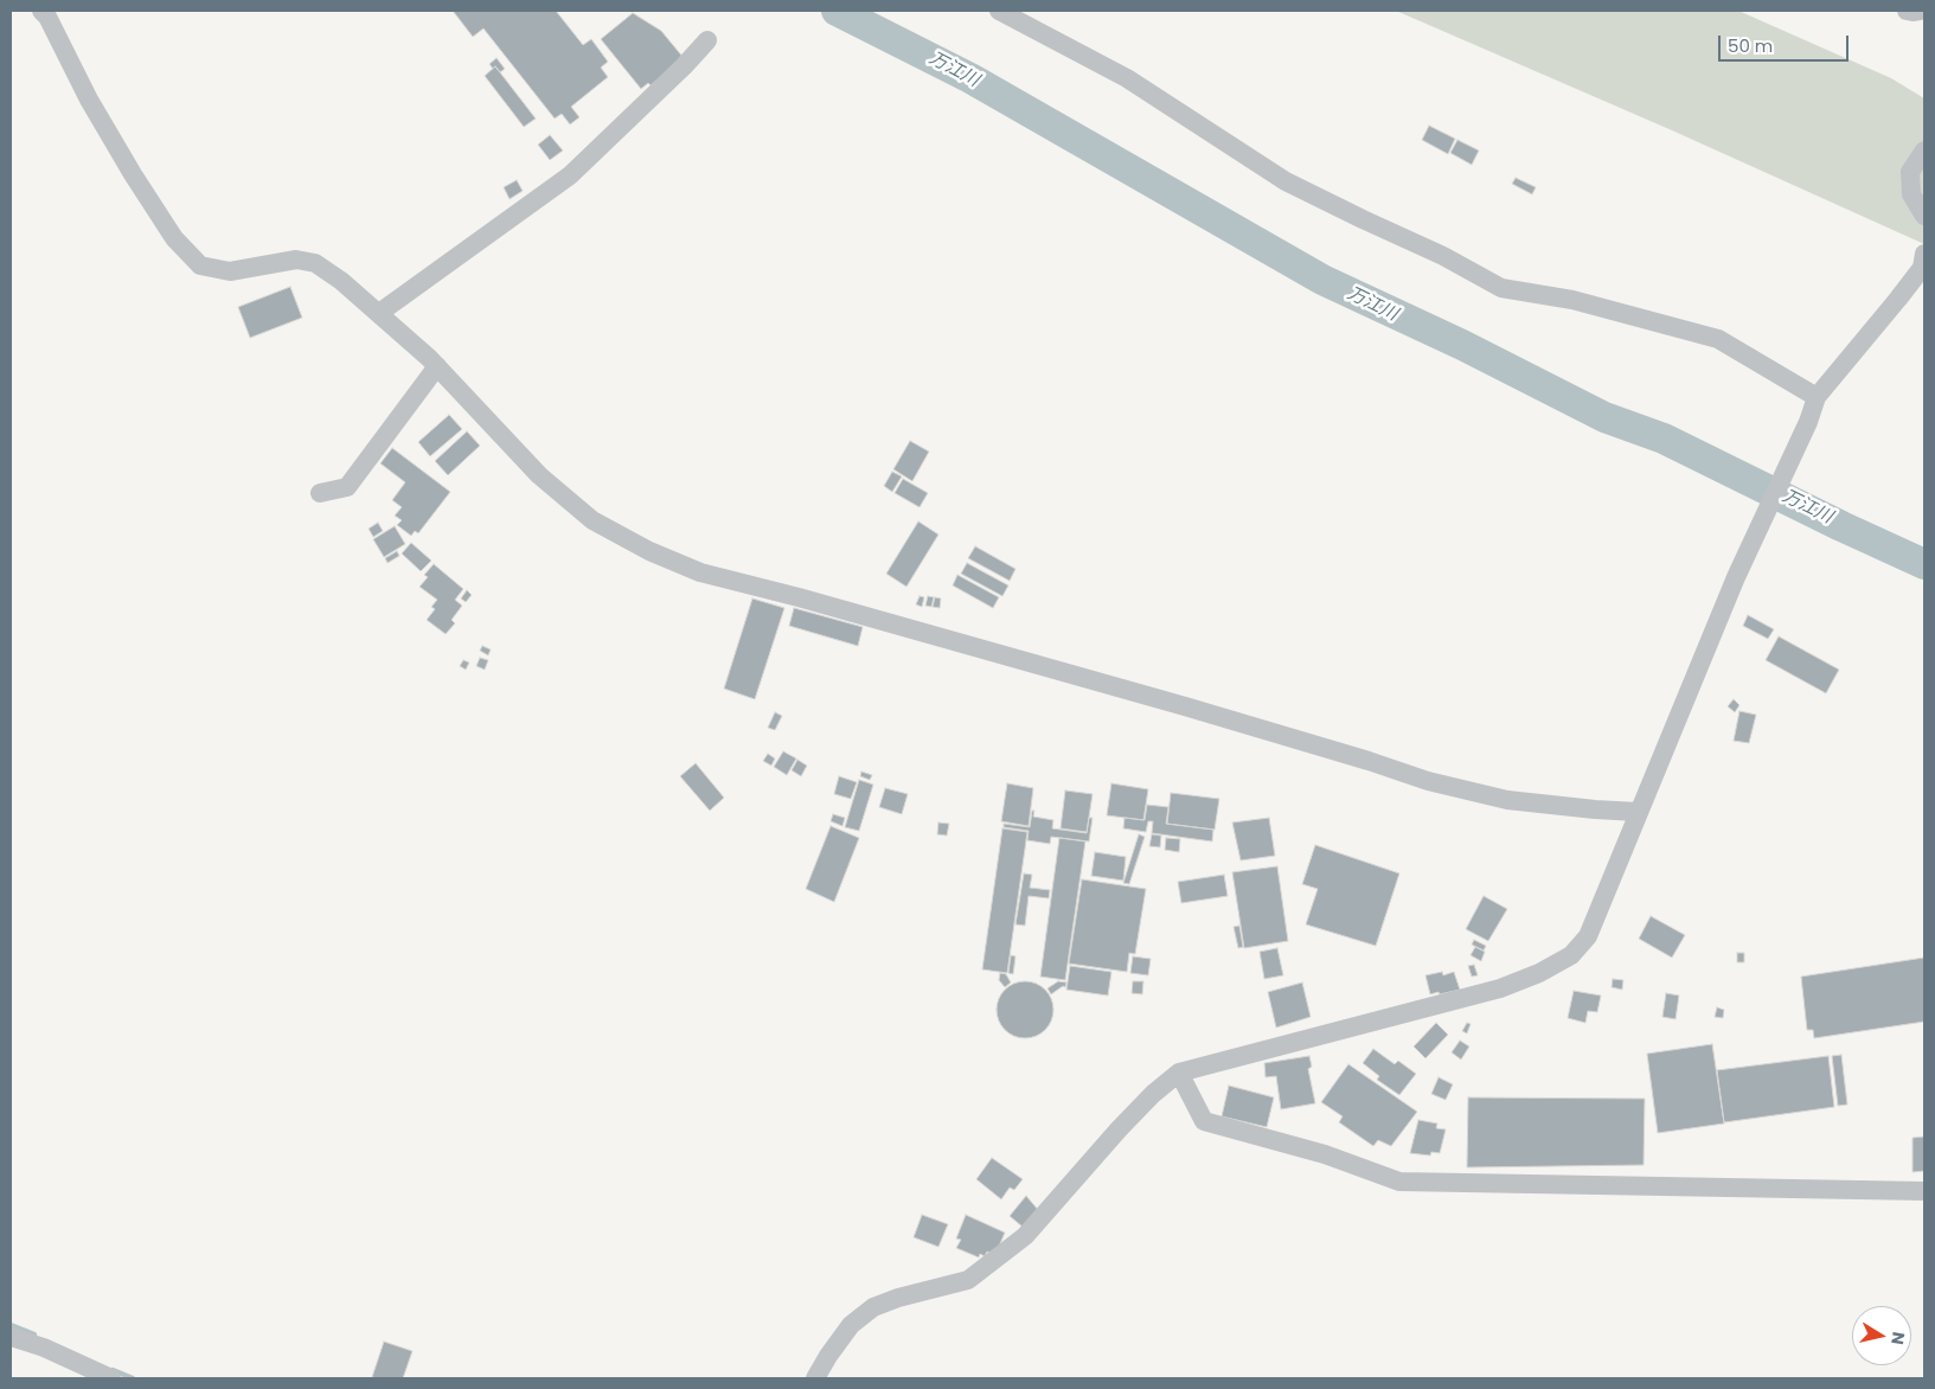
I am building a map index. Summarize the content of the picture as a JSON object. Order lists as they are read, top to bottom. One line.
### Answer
{"water":["万江川"],"scale_bar":"50 m","north":"right"}
